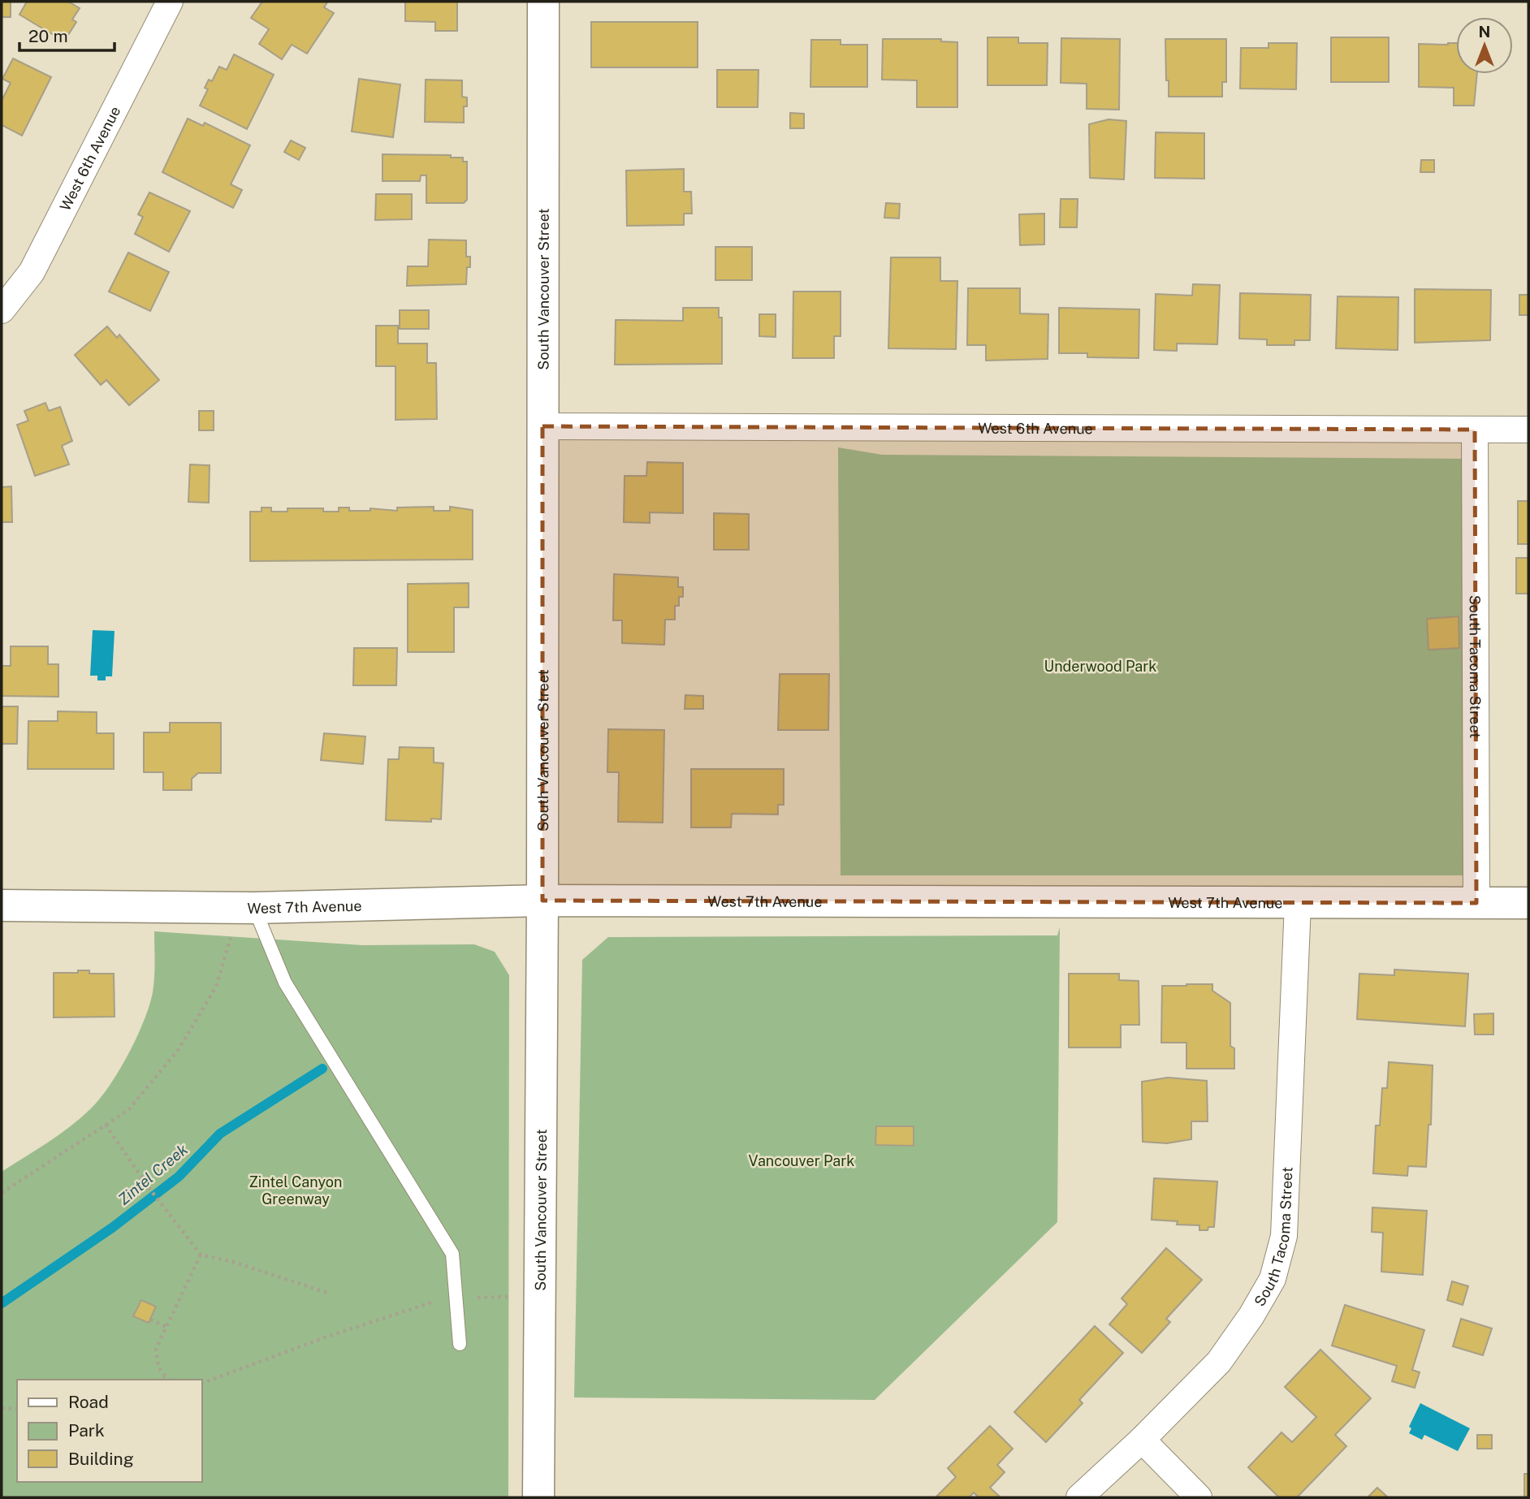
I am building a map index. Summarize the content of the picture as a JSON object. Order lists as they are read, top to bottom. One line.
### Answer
{"streets":{"street":["West 6th Avenue","South Vancouver Street","South Tacoma Street","West 7th Avenue"]},"crossings":[["West 6th Avenue","South Vancouver Street"],["West 6th Avenue","South Tacoma Street"],["South Vancouver Street","West 7th Avenue"],["South Tacoma Street","West 7th Avenue"]],"water":["Zintel Creek"],"parks":["Underwood Park","Vancouver Park","Zintel Canyon Greenway"],"legend":["Road","Park","Building"],"scale_bar":"20 m","north":"top"}
